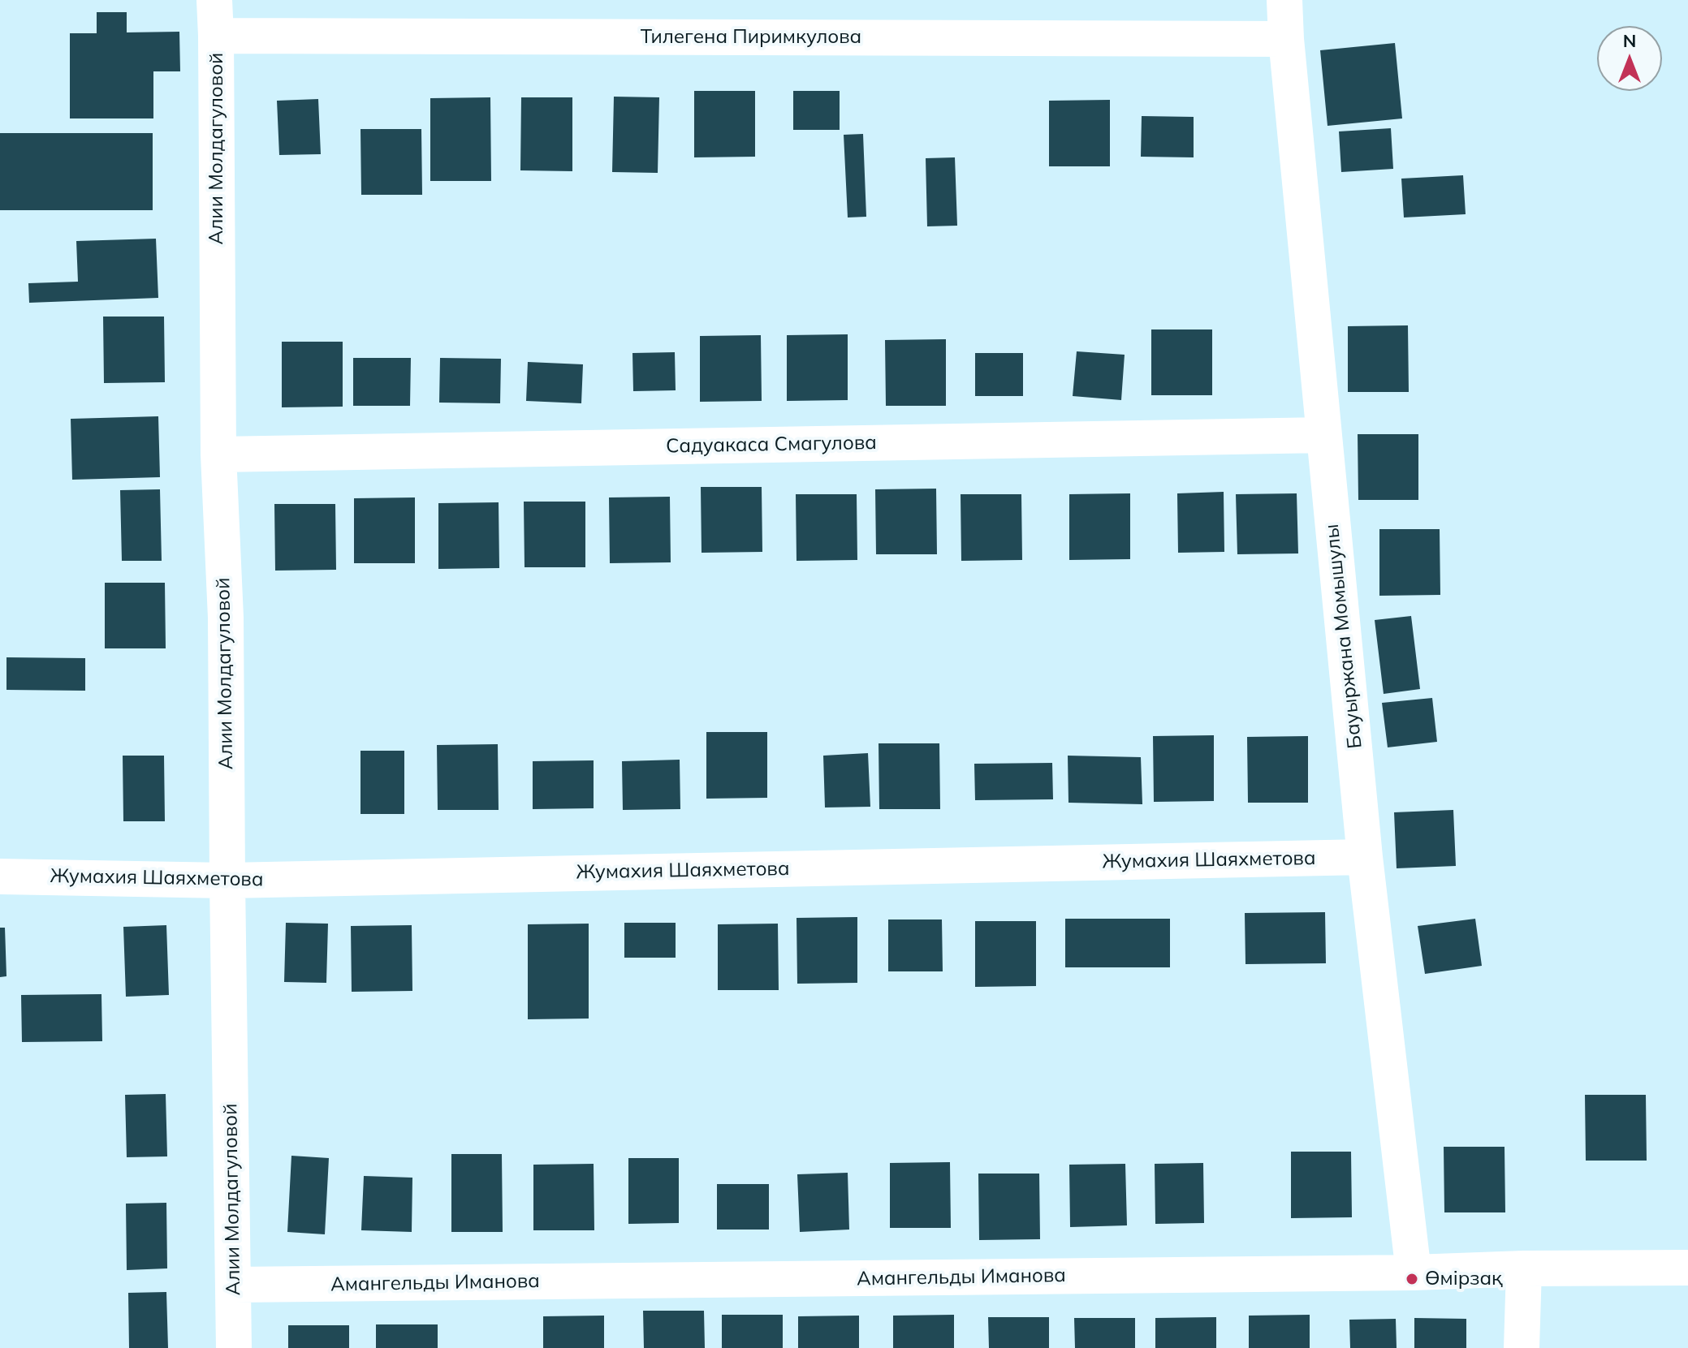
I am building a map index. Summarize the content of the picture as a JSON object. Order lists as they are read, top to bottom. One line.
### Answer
{"streets":{"street":["Тилегена Пиримкулова","Алии Молдагуловой","Садуакаса Смагулова","Бауыржана Момышулы","Жумахия Шаяхметова","Амангельды Иманова"]},"crossings":[["Тилегена Пиримкулова","Алии Молдагуловой"],["Тилегена Пиримкулова","Бауыржана Момышулы"],["Алии Молдагуловой","Садуакаса Смагулова"],["Алии Молдагуловой","Жумахия Шаяхметова"],["Алии Молдагуловой","Амангельды Иманова"],["Садуакаса Смагулова","Бауыржана Момышулы"],["Бауыржана Момышулы","Жумахия Шаяхметова"],["Бауыржана Момышулы","Амангельды Иманова"]],"places":["Өмірзақ"],"north":"top"}
